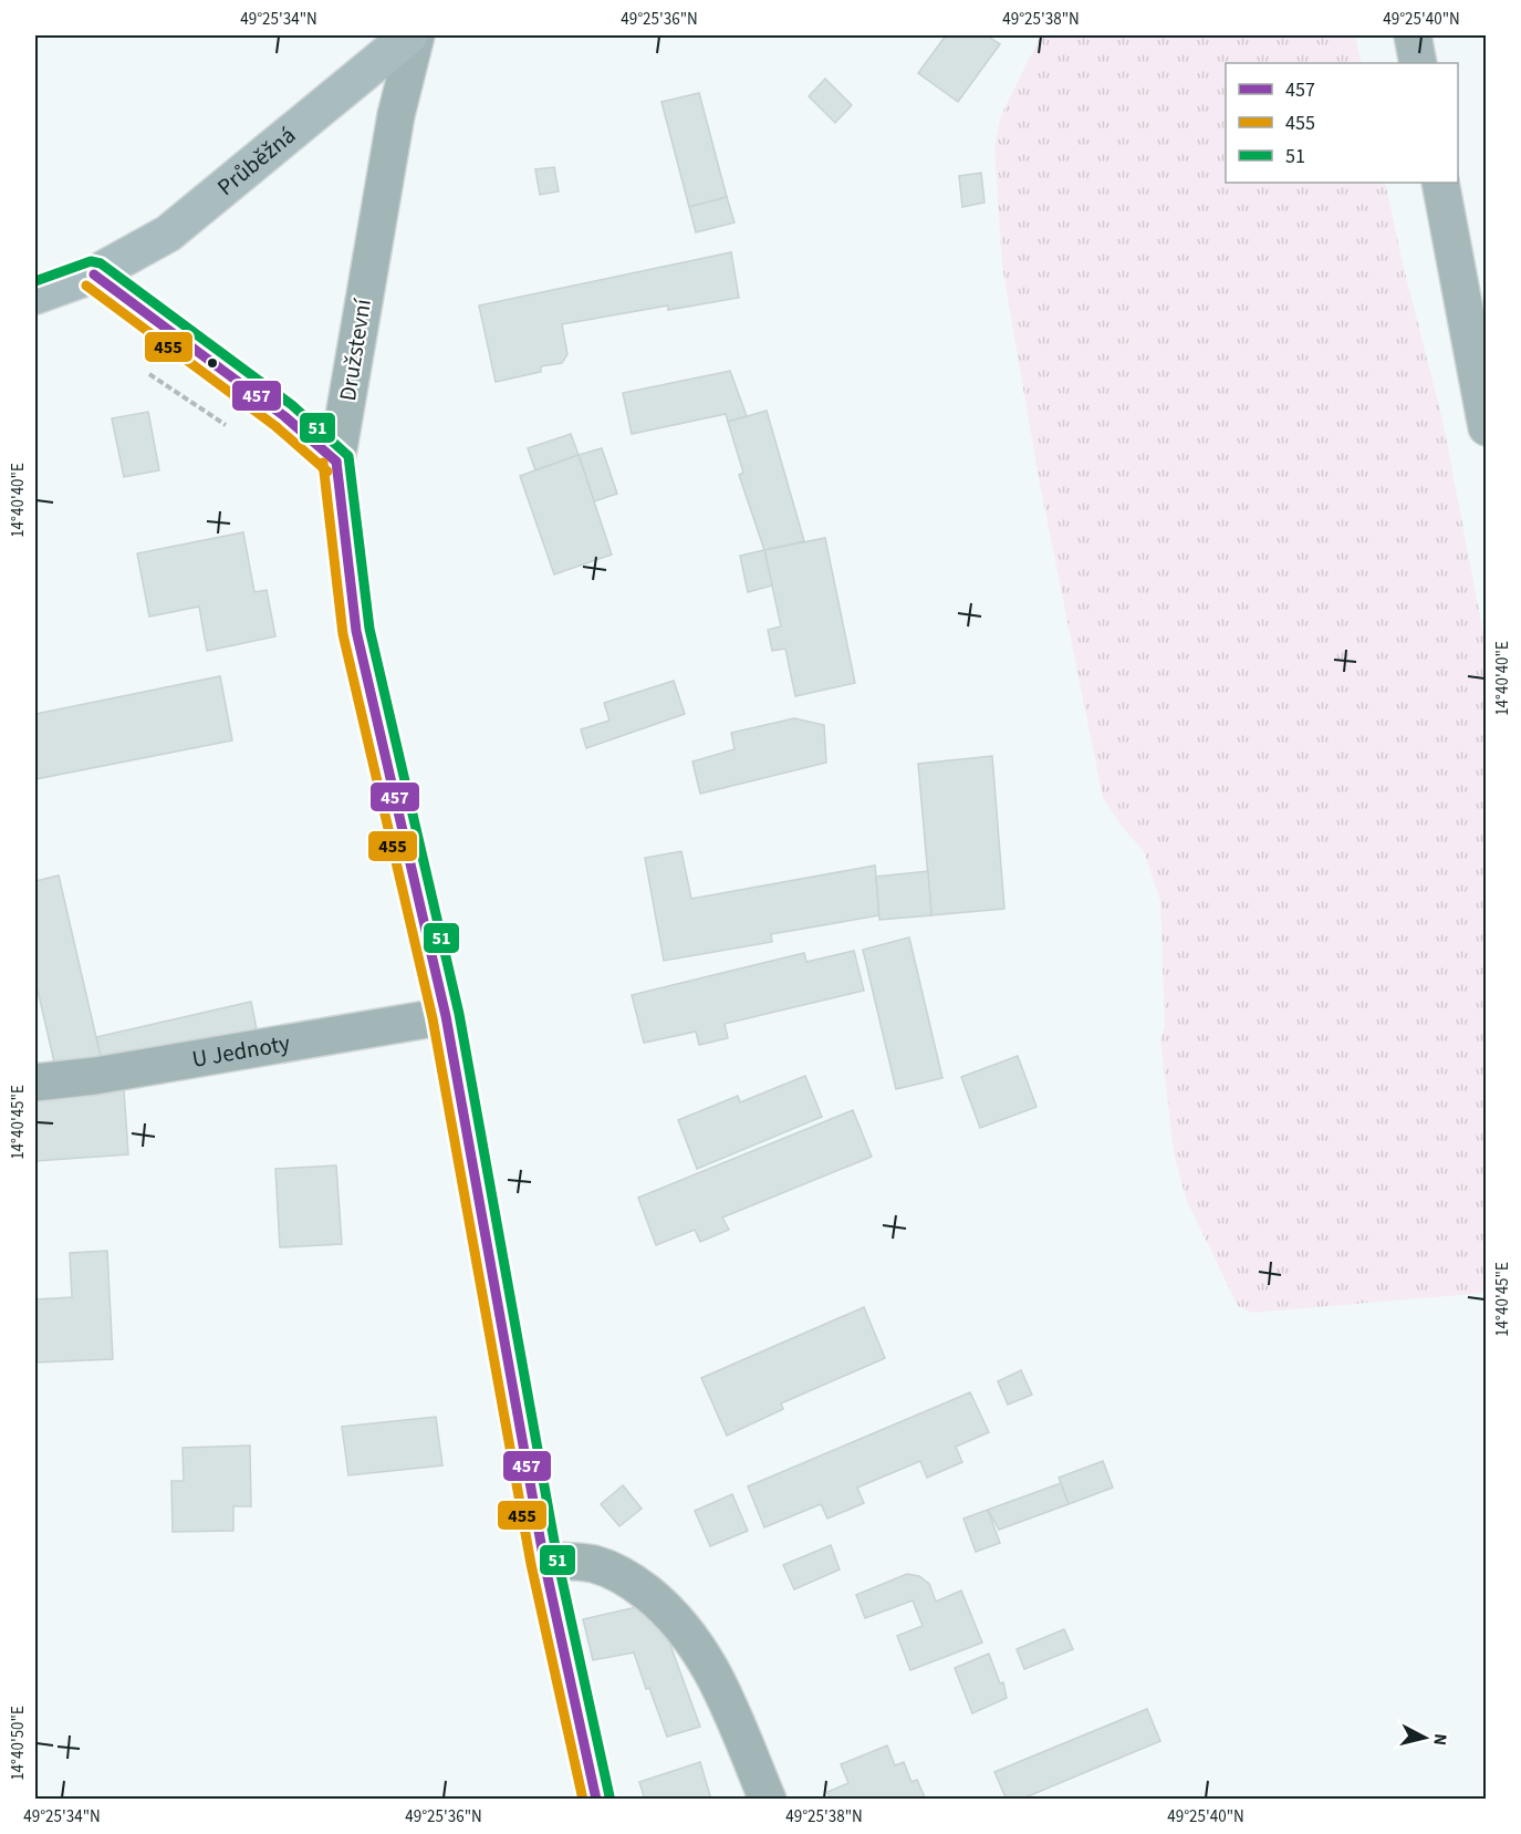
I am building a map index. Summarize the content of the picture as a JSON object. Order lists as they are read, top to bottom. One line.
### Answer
{"streets":{"main road":["Průběžná"],"street":["Družstevní","U Jednoty"]},"crossings":[["Družstevní","U Jednoty"]],"lines":["transit line 51","transit line 457","transit line 455"],"legend":["457","455","51"],"north":"right","coordinates":["49°25'34\"N","49°25'36\"N","49°25'38\"N","49°25'40\"N","14°40'40\"E","14°40'45\"E","14°40'50\"E"]}
